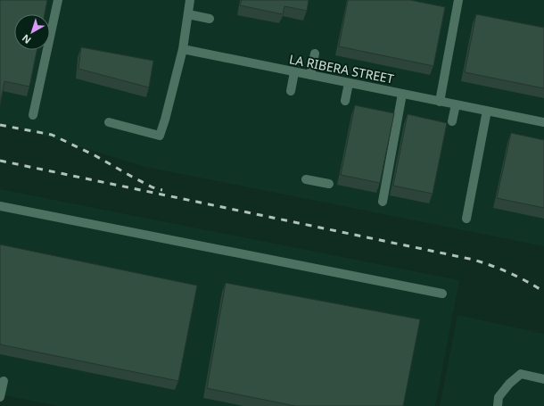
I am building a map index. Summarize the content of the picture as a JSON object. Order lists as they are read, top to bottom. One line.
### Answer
{"streets":{"street":["LA RIBERA STREET"]},"north":"bottom left"}
